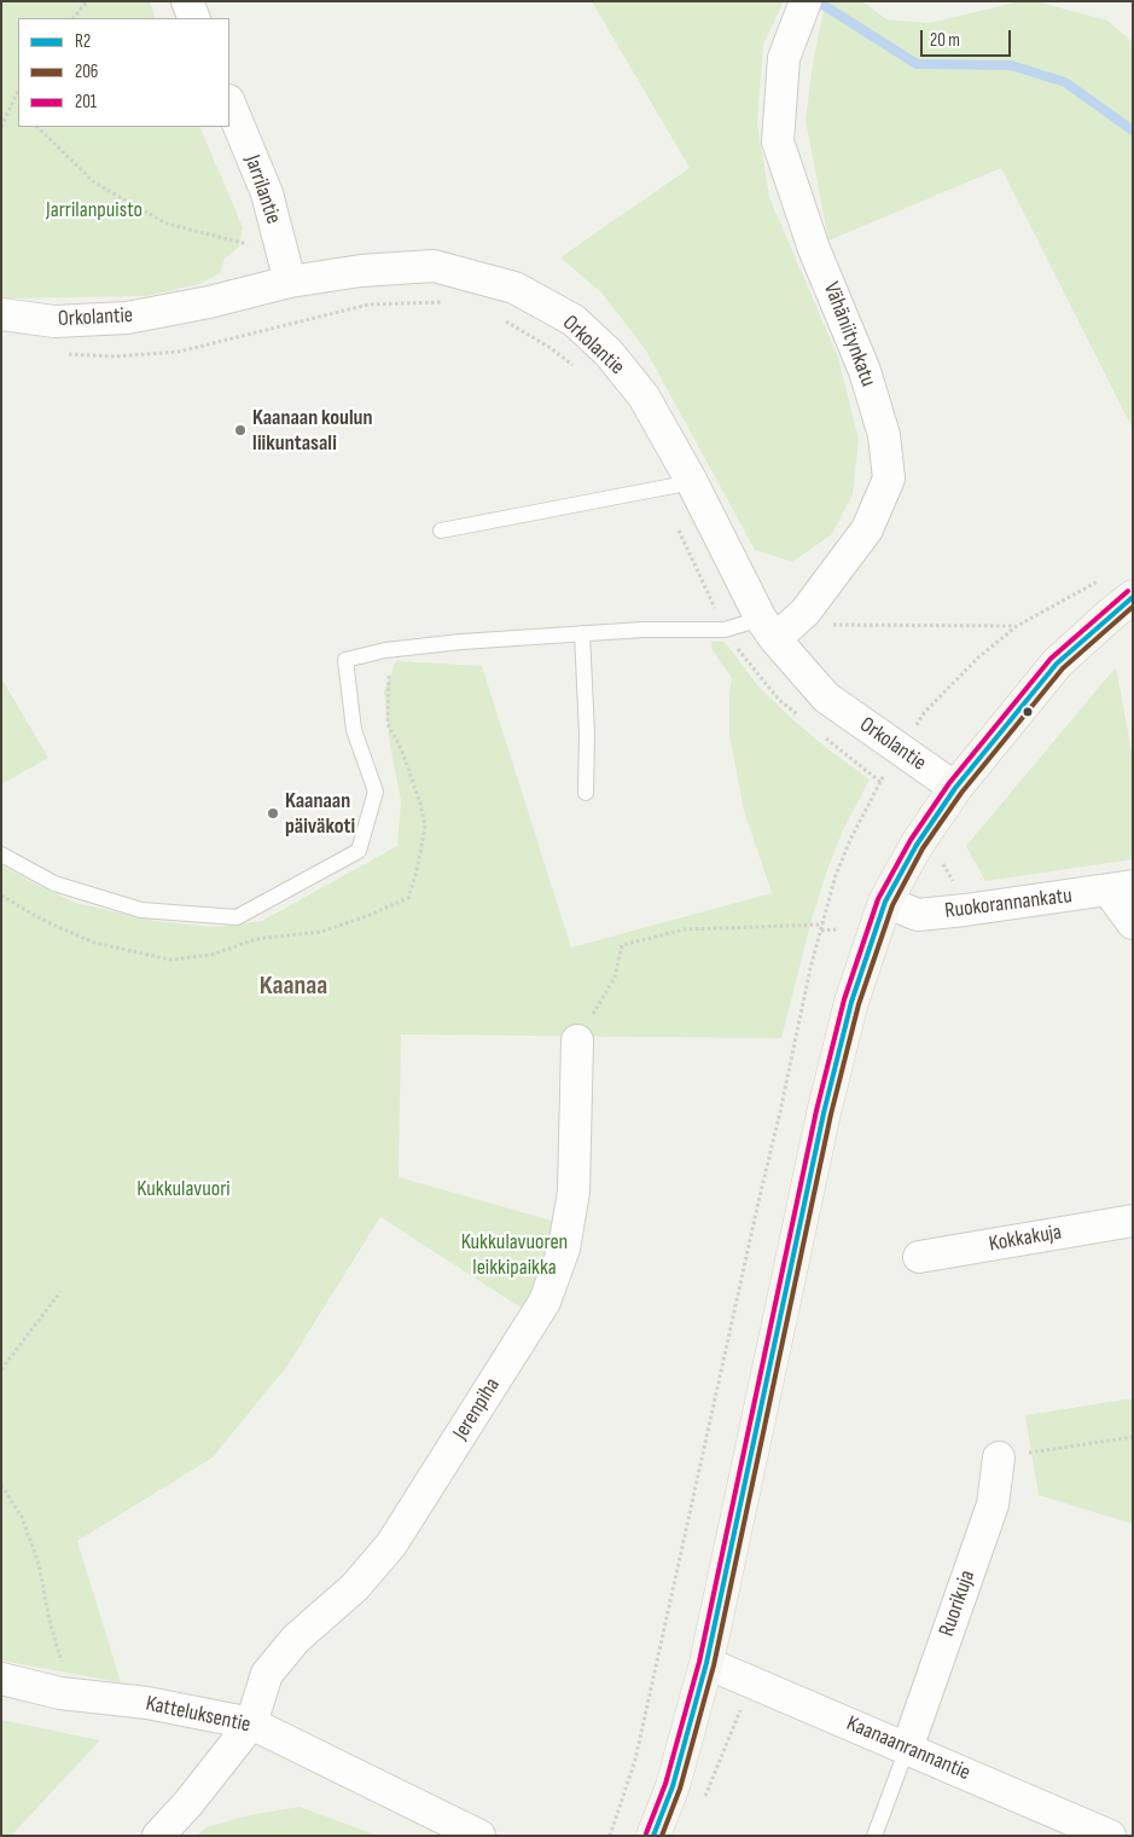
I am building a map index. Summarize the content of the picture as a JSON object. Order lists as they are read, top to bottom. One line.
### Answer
{"streets":{"street":["Jarrilantie","Orkolantie","Vähäniitynkatu","Ruokorannankatu","Kokkakuja","Jerenpiha","Ruorikuja","Katteluksentie","Kaanaanrannantie"]},"crossings":[["Jarrilantie","Orkolantie"],["Orkolantie","Vähäniitynkatu"],["Jerenpiha","Katteluksentie"],["Ruorikuja","Kaanaanrannantie"]],"districts":["Kaanaa"],"parks":["Jarrilanpuisto","Kukkulavuori","Kukkulavuoren leikkipaikka"],"places":["Kaanaan koulun liikuntasali","Kaanaan päiväkoti"],"lines":["transit line 201","transit line R2","transit line 206"],"legend":["R2","206","201"],"scale_bar":"20 m"}
